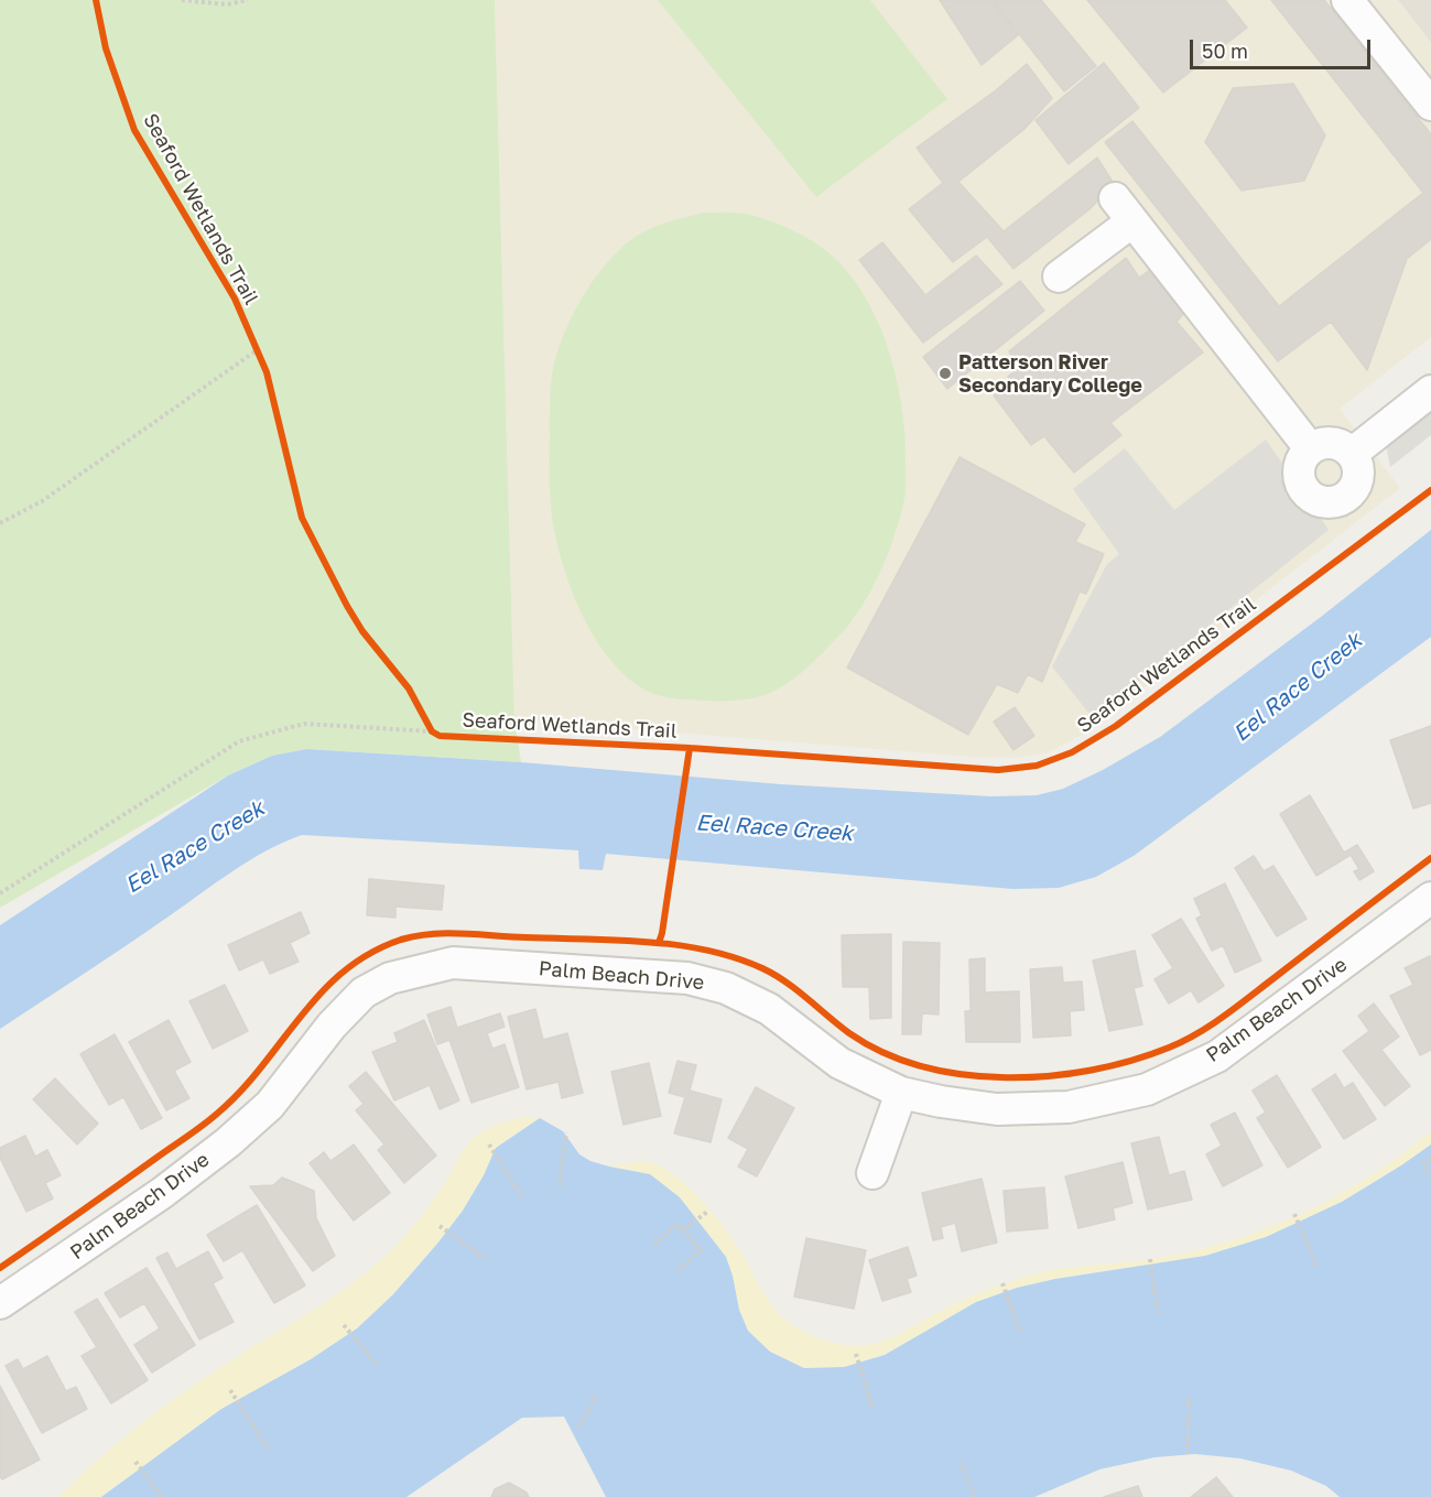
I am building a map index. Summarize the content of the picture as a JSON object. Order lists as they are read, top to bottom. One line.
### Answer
{"streets":{"street":["Palm Beach Drive"],"cycle path":["Seaford Wetlands Trail"]},"water":["Eel Race Creek"],"places":["Patterson River Secondary College"],"scale_bar":"50 m"}
